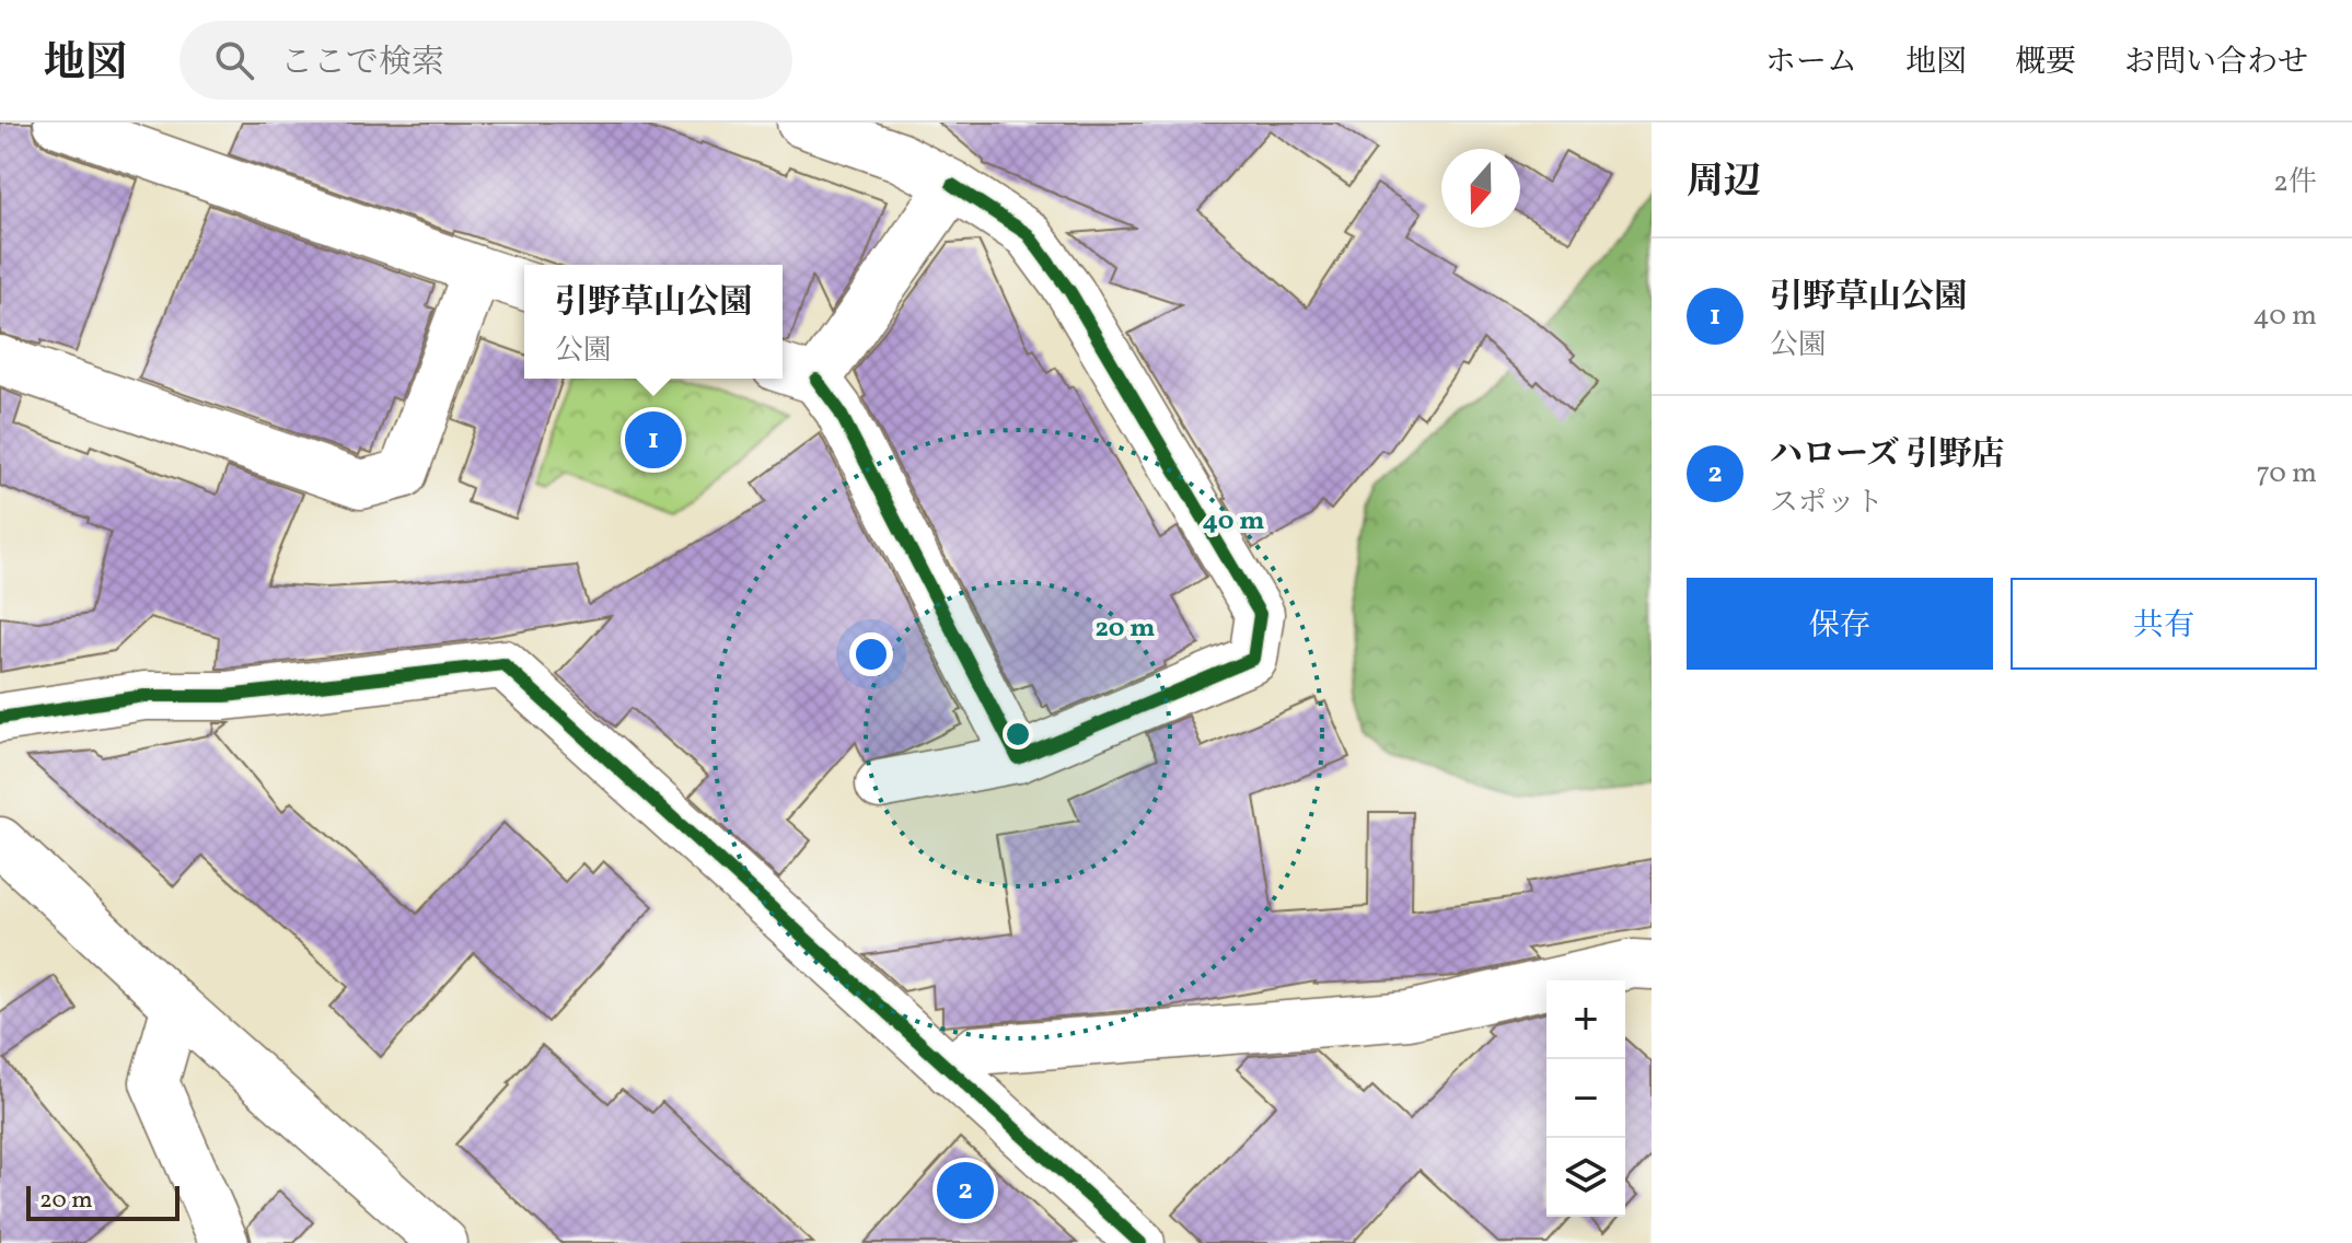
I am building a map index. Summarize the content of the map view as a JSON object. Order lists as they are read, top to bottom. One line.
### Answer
{"scale_bar":"20 m","north":"bottom","page":{"header":"地図","search":"ここで検索","nav":["ホーム","地図","概要","お問い合わせ"],"heading":["周辺","2件"],"list":[{"mark":"1","name":"引野草山公園","note":"公園","value":"40 m"},{"mark":"2","name":"ハローズ 引野店","note":"スポット","value":"70 m"}],"popup":["引野草山公園","公園"],"pins":["1","2"],"buttons":["保存","共有"],"map_buttons":["+","−"],"scale":"20 m"},"rings":["40 m","20 m"]}
